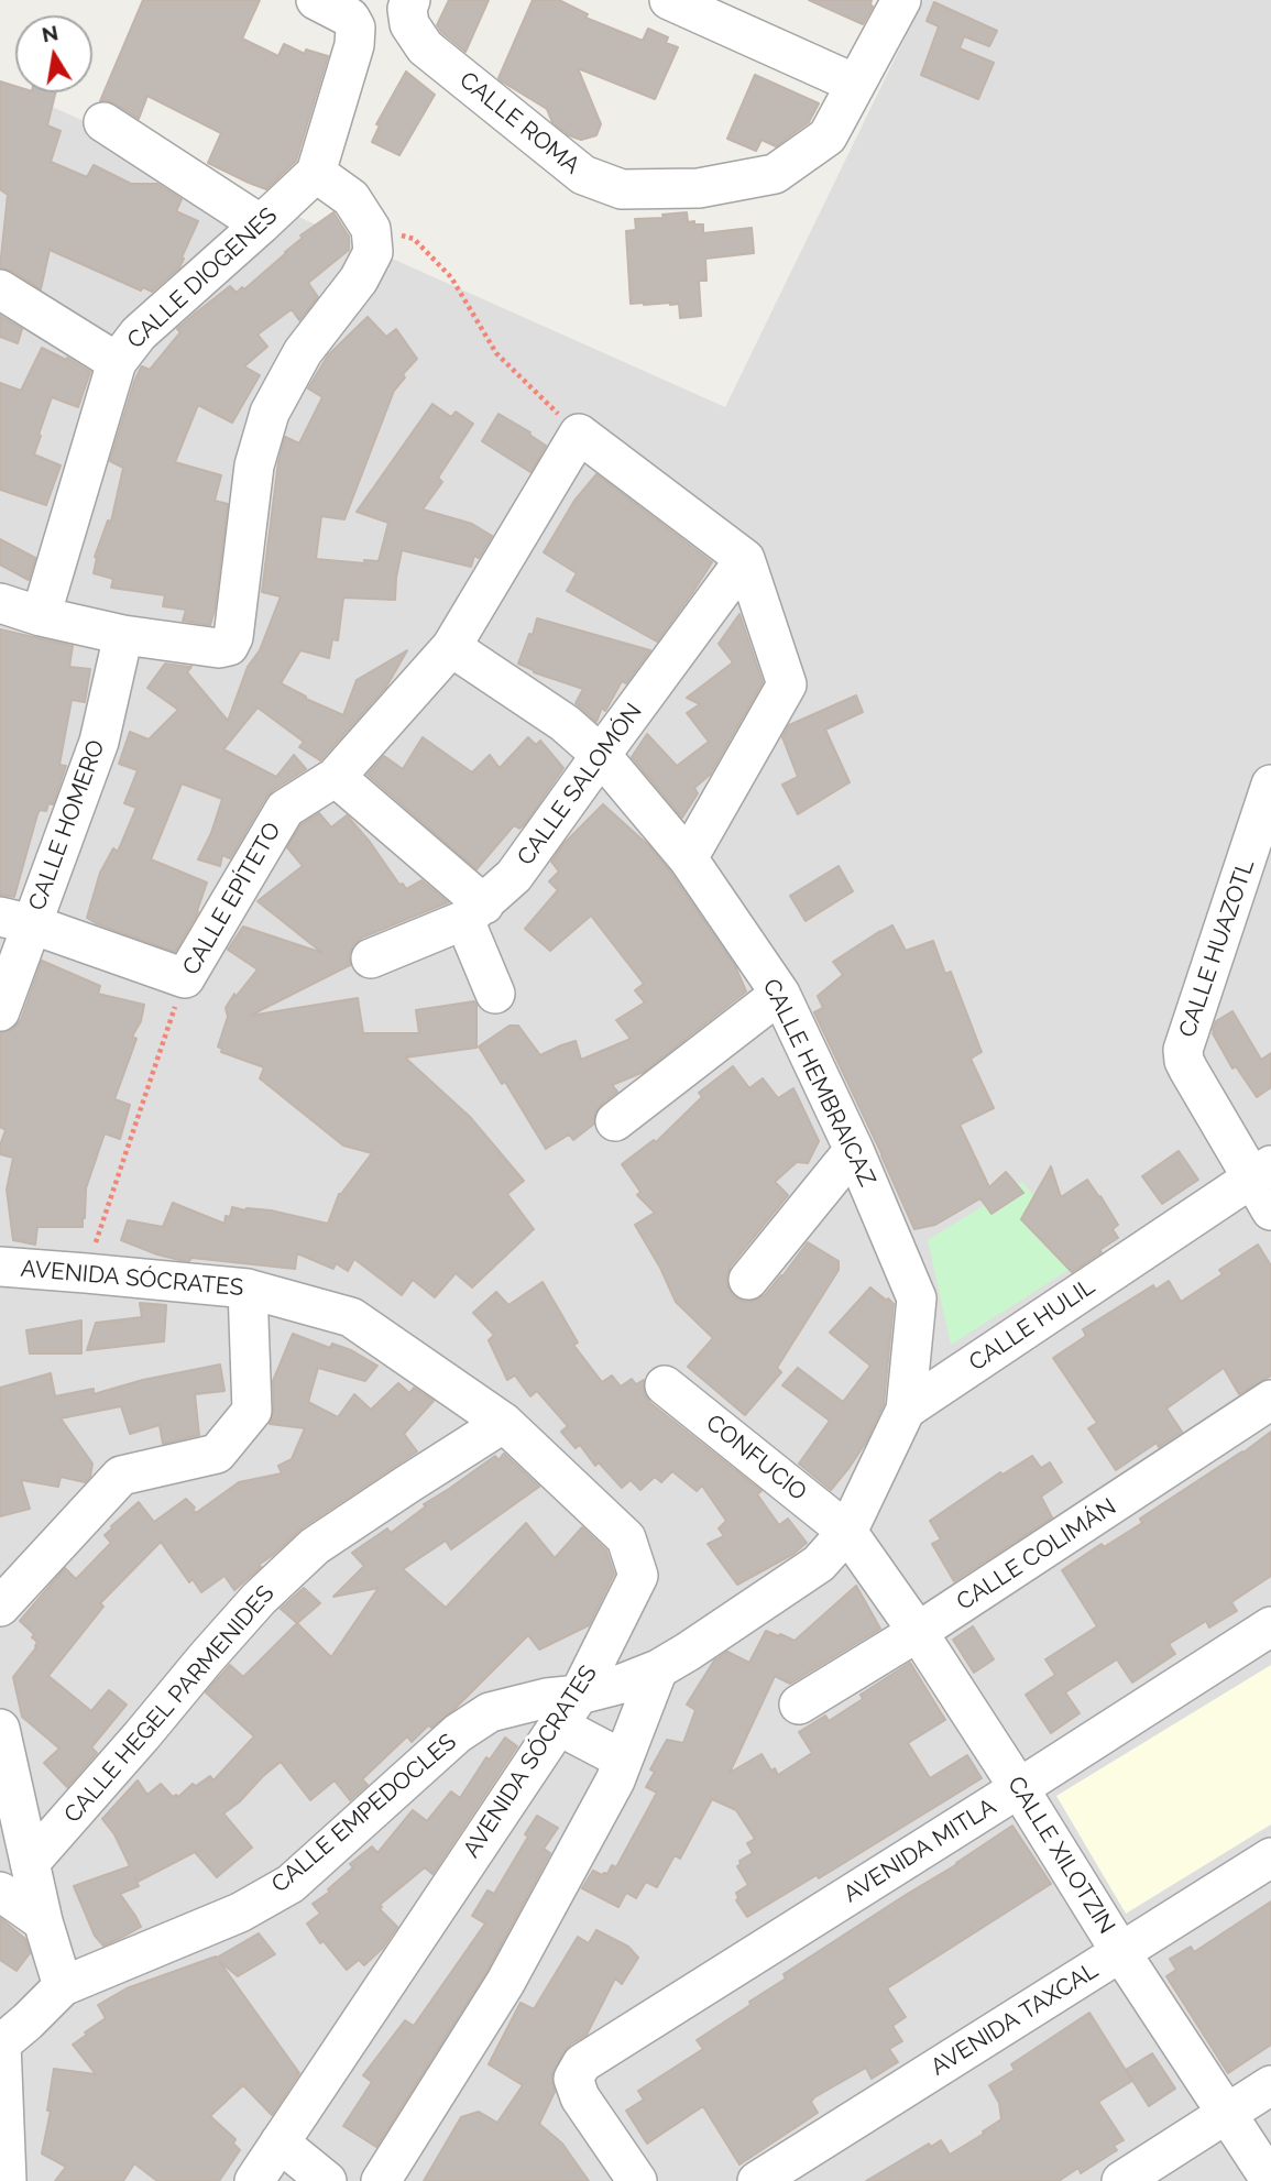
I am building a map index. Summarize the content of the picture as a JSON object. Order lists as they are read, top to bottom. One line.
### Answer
{"streets":{"street":["CALLE ROMA","CALLE DIOGENES","CALLE SALOMÓN","CALLE HOMERO","CALLE EPÍTETO","CALLE HUAZOTL","CALLE HEMBRAICAZ","AVENIDA SÓCRATES","CALLE HULIL","CONFUCIO","CALLE COLIMÁN","CALLE HEGEL PARMENIDES","CALLE EMPEDOCLES","AVENIDA MITLA","CALLE XILOTZIN","AVENIDA TAXCAL"]},"crossings":[["CALLE SALOMÓN","CALLE HEMBRAICAZ"],["CALLE EPÍTETO","CALLE HEMBRAICAZ"],["CALLE EPÍTETO","AVENIDA SÓCRATES"],["CALLE HUAZOTL","CALLE HULIL"],["CALLE HEMBRAICAZ","CALLE HULIL"],["AVENIDA SÓCRATES","CALLE HEGEL PARMENIDES"],["AVENIDA SÓCRATES","CALLE EMPEDOCLES"],["CONFUCIO","CALLE EMPEDOCLES"],["CONFUCIO","CALLE XILOTZIN"],["CALLE COLIMÁN","CALLE XILOTZIN"],["CALLE EMPEDOCLES","CALLE XILOTZIN"],["AVENIDA MITLA","CALLE XILOTZIN"],["CALLE XILOTZIN","AVENIDA TAXCAL"]],"north":"top"}
